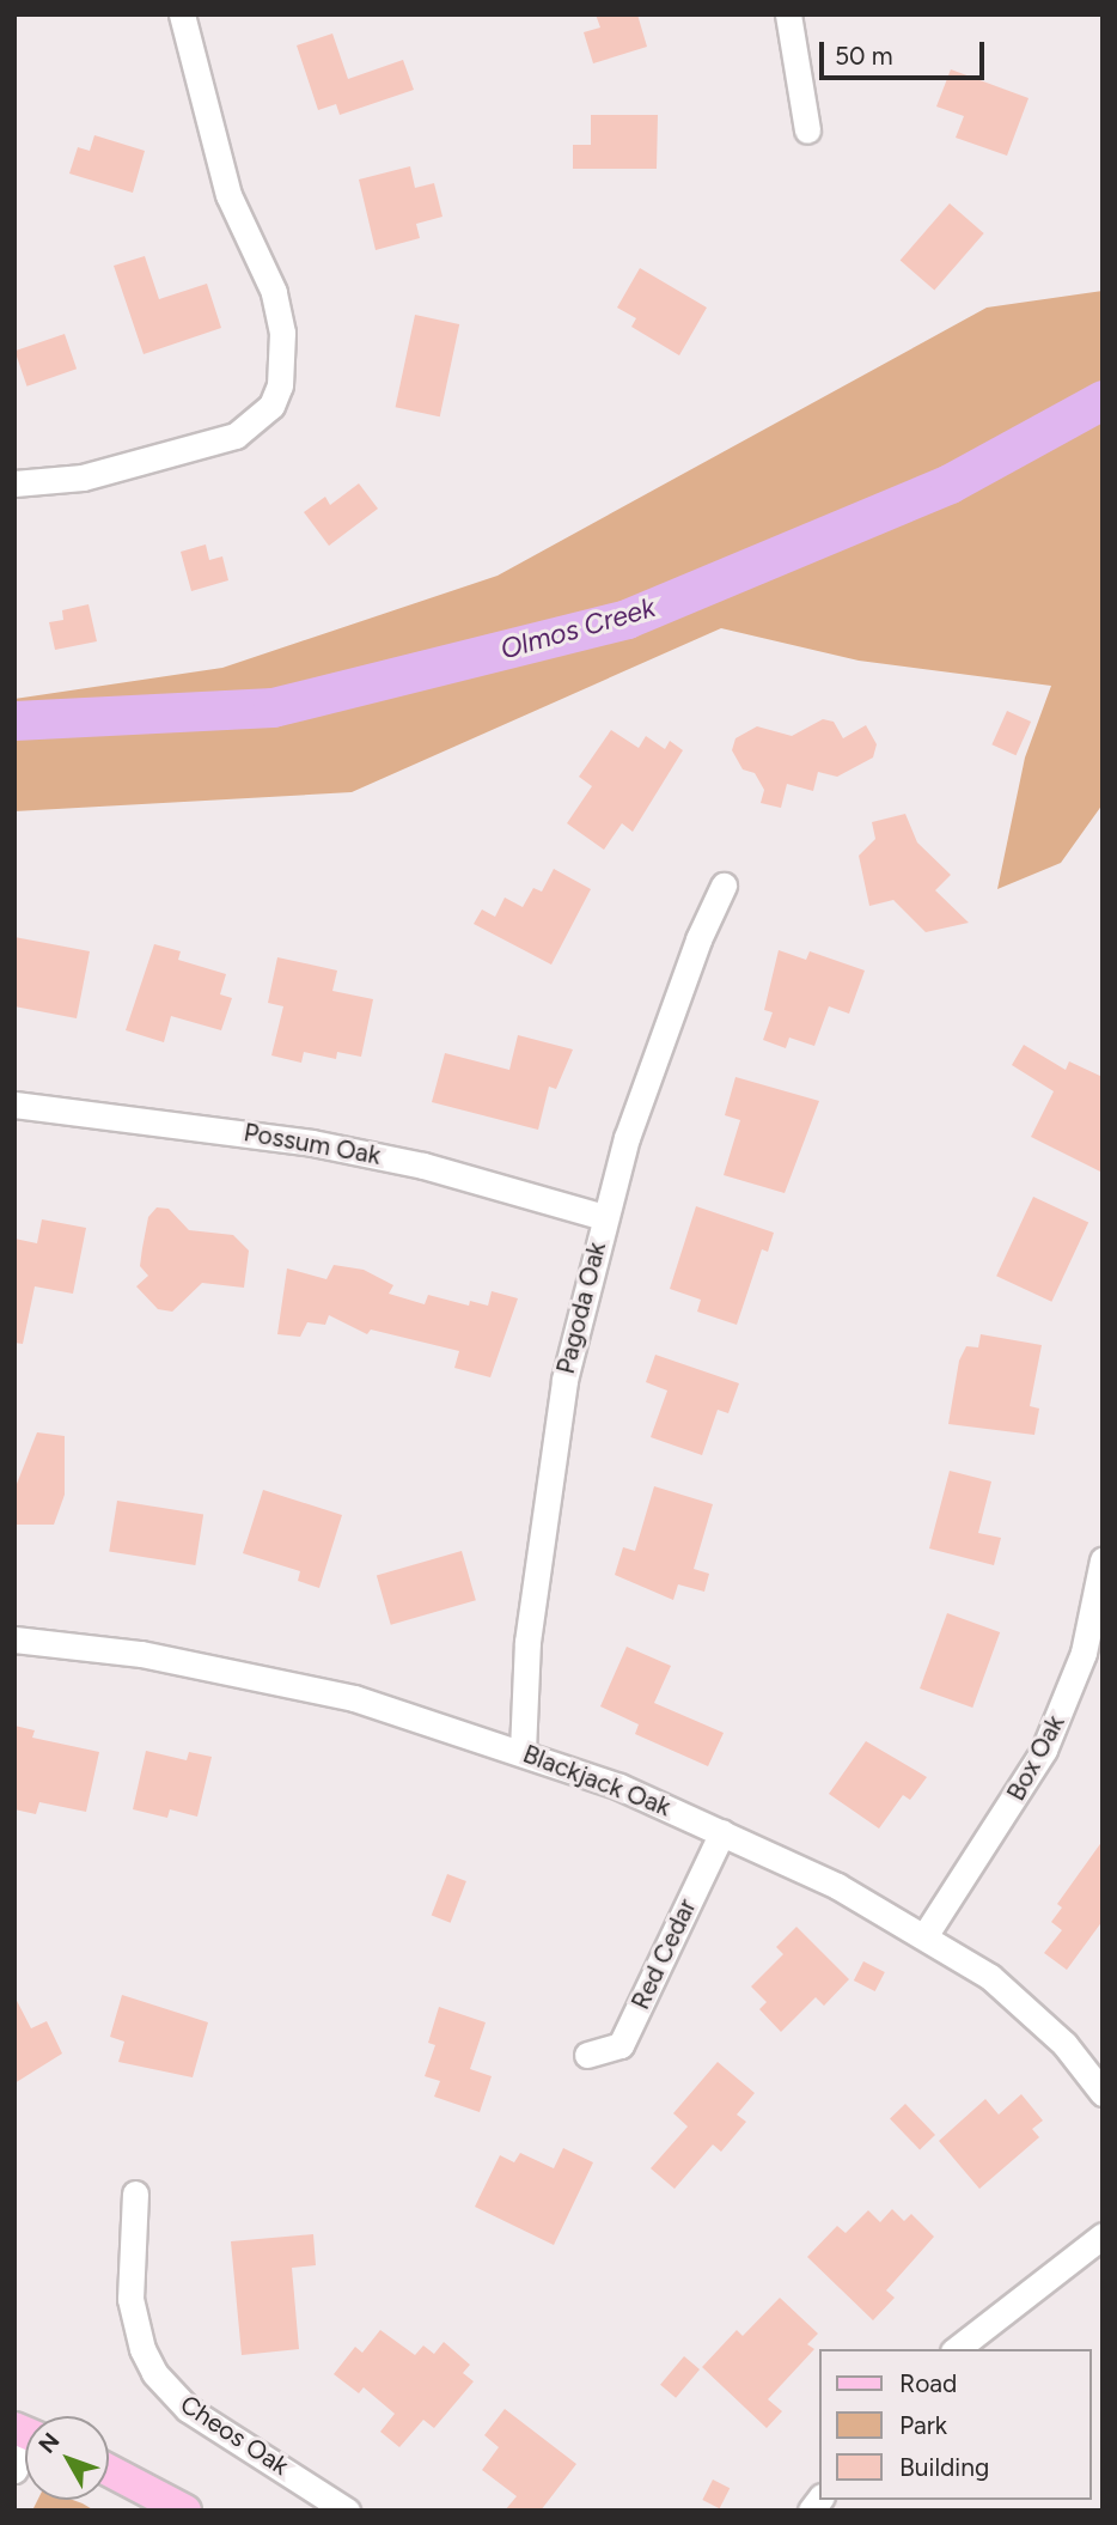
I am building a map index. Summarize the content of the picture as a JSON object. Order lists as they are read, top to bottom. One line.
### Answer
{"streets":{"street":["Possum Oak","Pagoda Oak","Box Oak","Blackjack Oak","Red Cedar","Cheos Oak"]},"crossings":[["Possum Oak","Pagoda Oak"],["Pagoda Oak","Blackjack Oak"],["Box Oak","Blackjack Oak"],["Blackjack Oak","Red Cedar"]],"water":["Olmos Creek"],"legend":["Road","Park","Building"],"scale_bar":"50 m","north":"top left"}
